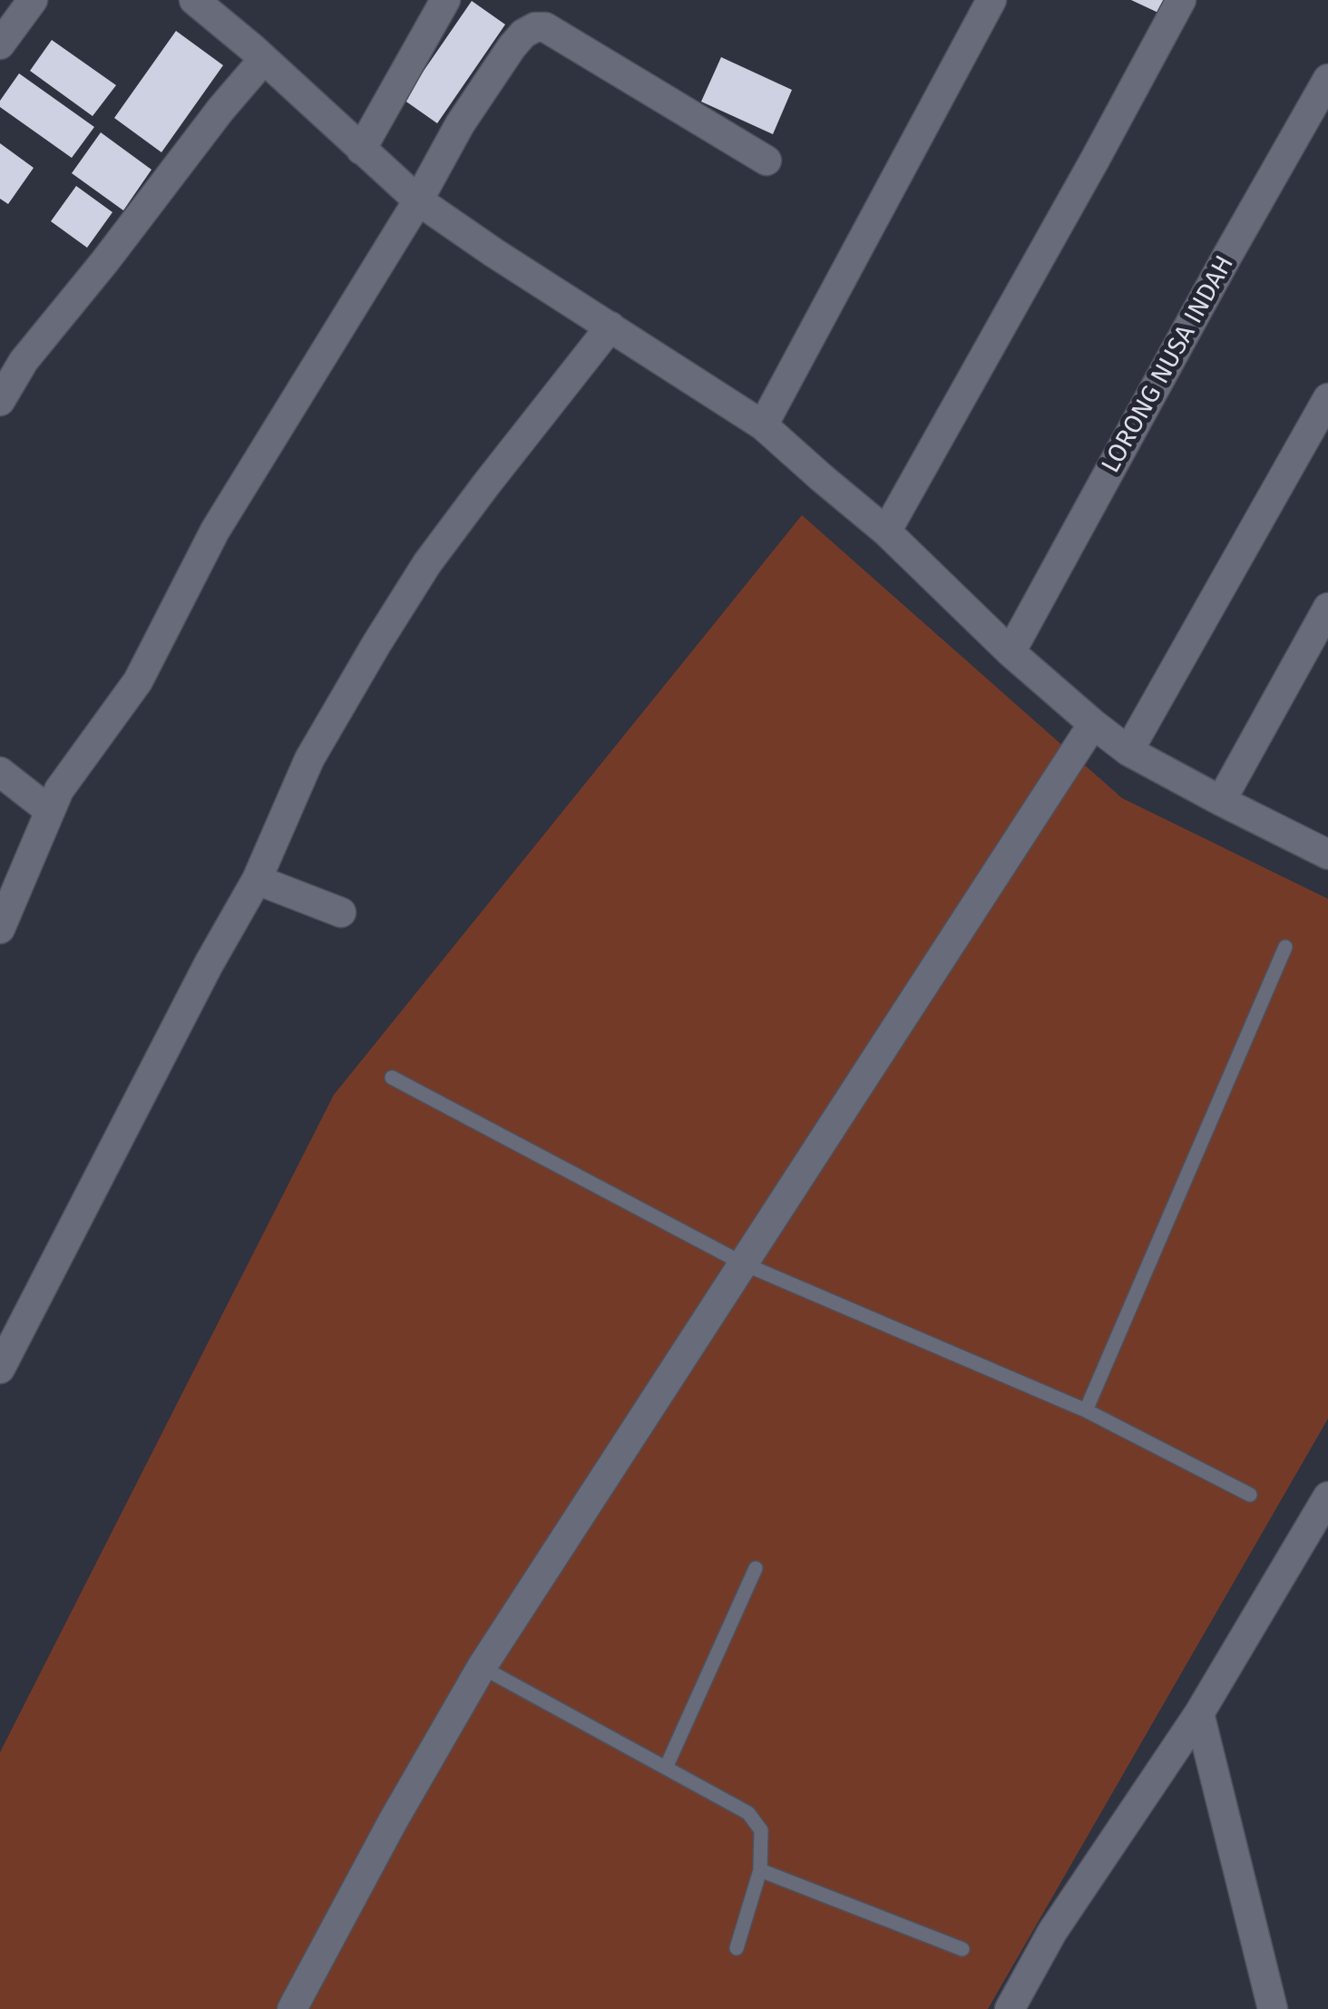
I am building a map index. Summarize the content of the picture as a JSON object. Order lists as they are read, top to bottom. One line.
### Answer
{"streets":{"street":["LORONG NUSA INDAH"]}}
